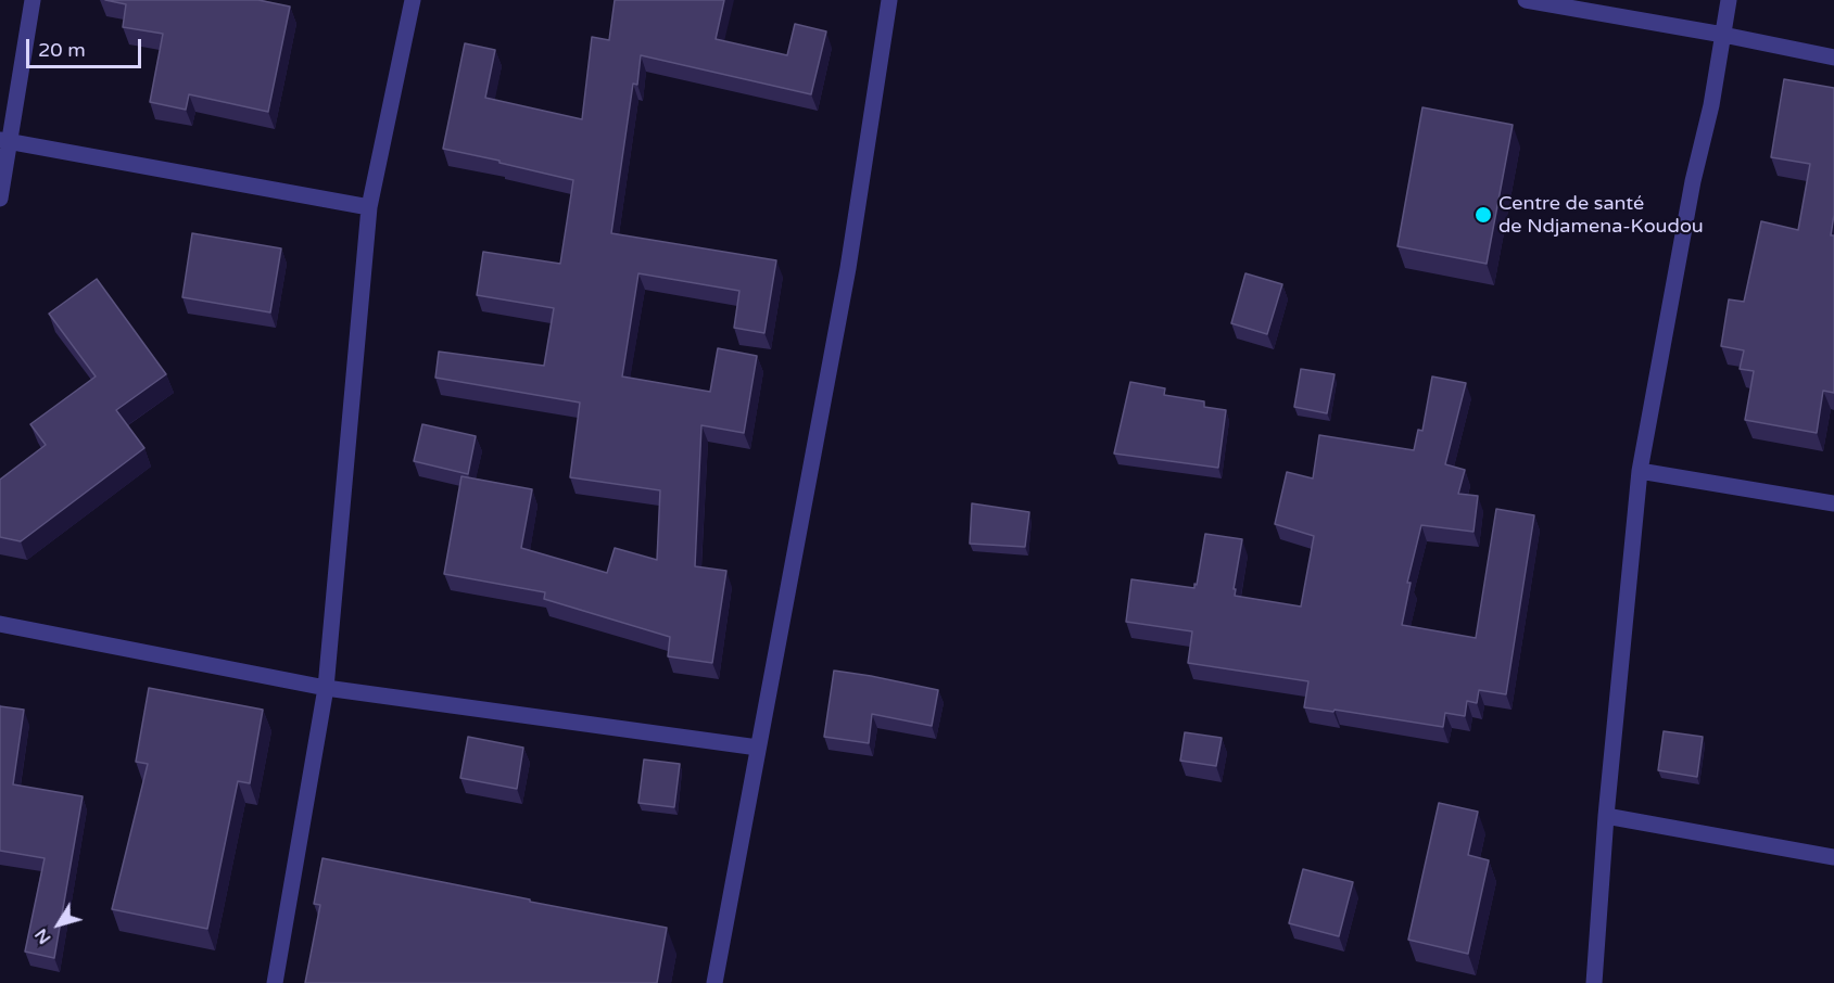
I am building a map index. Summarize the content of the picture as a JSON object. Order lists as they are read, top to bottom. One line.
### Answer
{"places":["Centre de santé de Ndjamena-Koudou"],"scale_bar":"20 m","north":"bottom left"}
